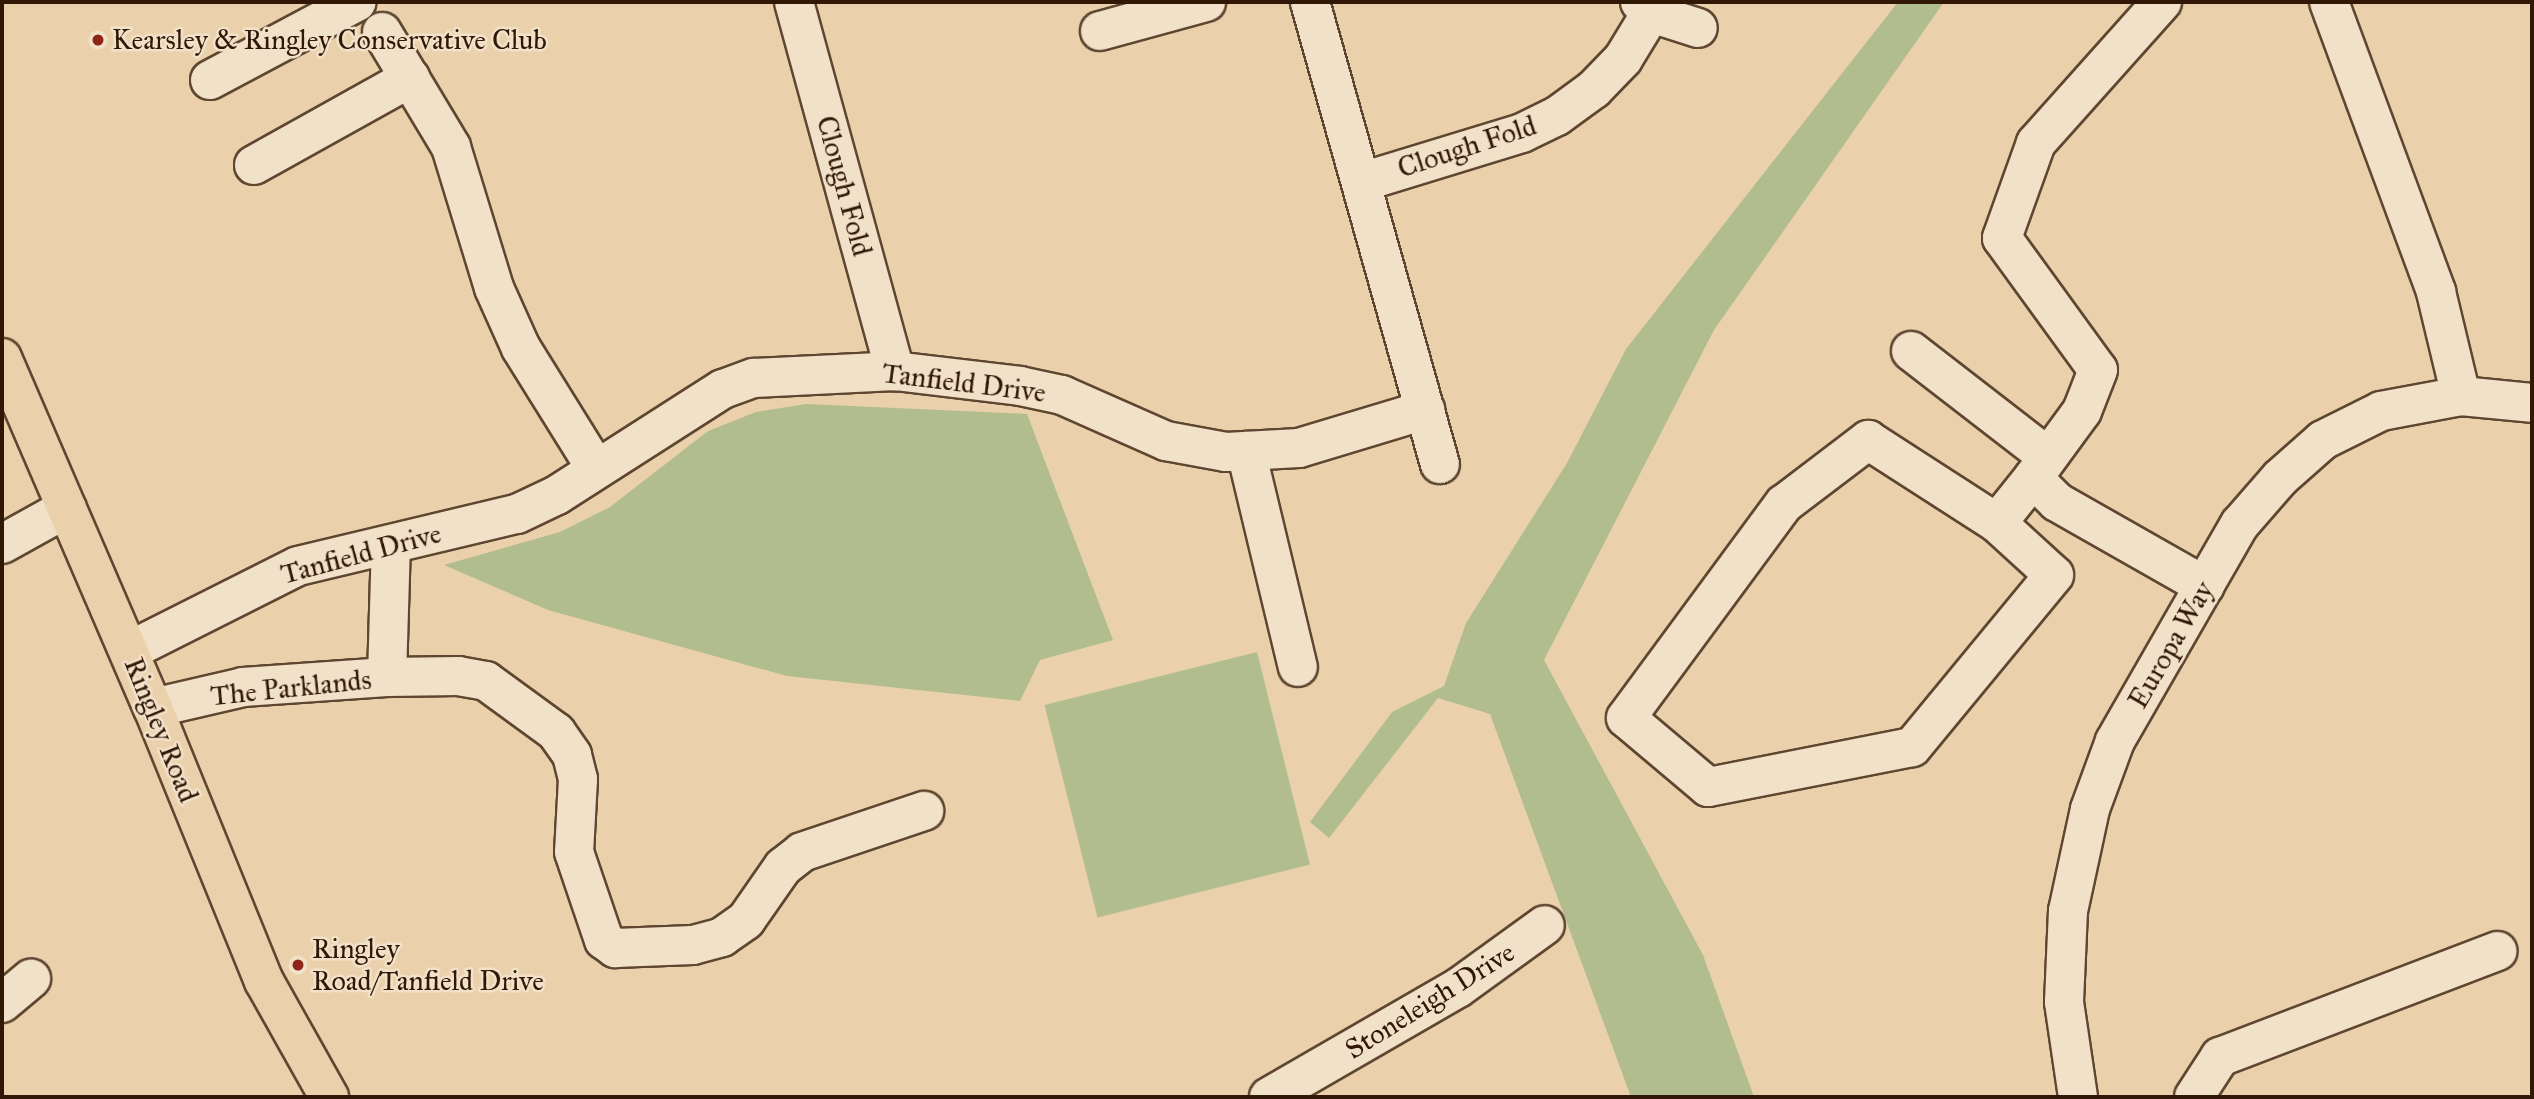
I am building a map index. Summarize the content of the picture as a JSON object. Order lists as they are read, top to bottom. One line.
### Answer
{"streets":{"main road":["Ringley Road"],"street":["Clough Fold","Tanfield Drive","Europa Way","The Parklands","Stoneleigh Drive"]},"crossings":[["Clough Fold","Tanfield Drive"],["Tanfield Drive","The Parklands"],["Tanfield Drive","Ringley Road"],["The Parklands","Ringley Road"]],"places":["Kearsley & Ringley Conservative Club","Ringley Road/Tanfield Drive"]}
